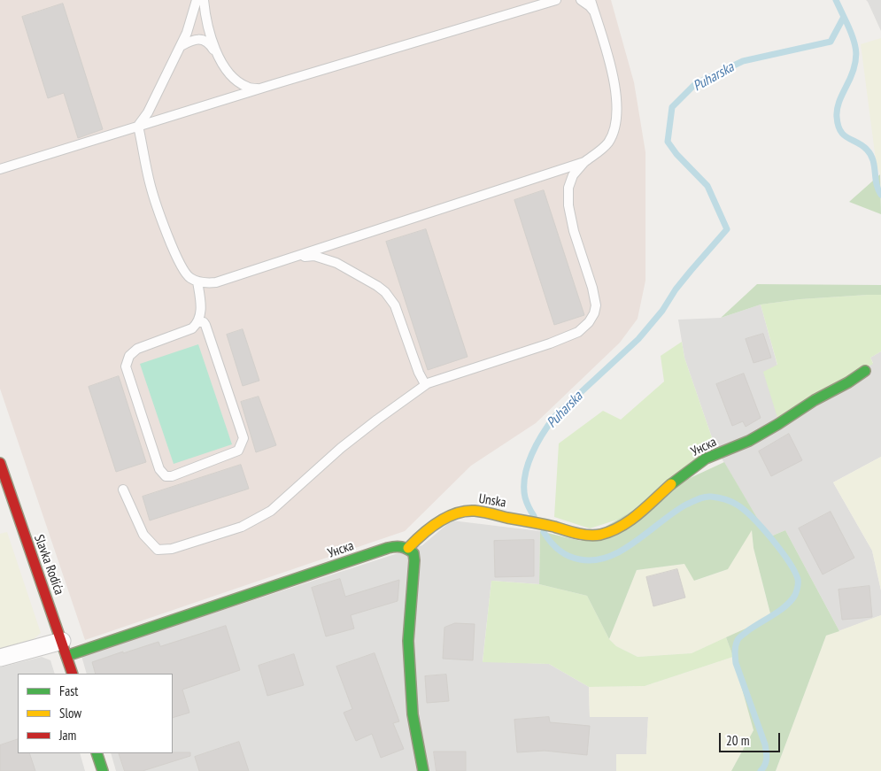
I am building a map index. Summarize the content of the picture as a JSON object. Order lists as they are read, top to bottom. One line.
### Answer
{"streets":{"street":["Унска","Unska","Slavka Rodića"]},"crossings":[["Унска","Unska"],["Унска","Slavka Rodića"]],"water":["Puharska"],"legend":["Fast","Slow","Jam"],"scale_bar":"20 m"}
